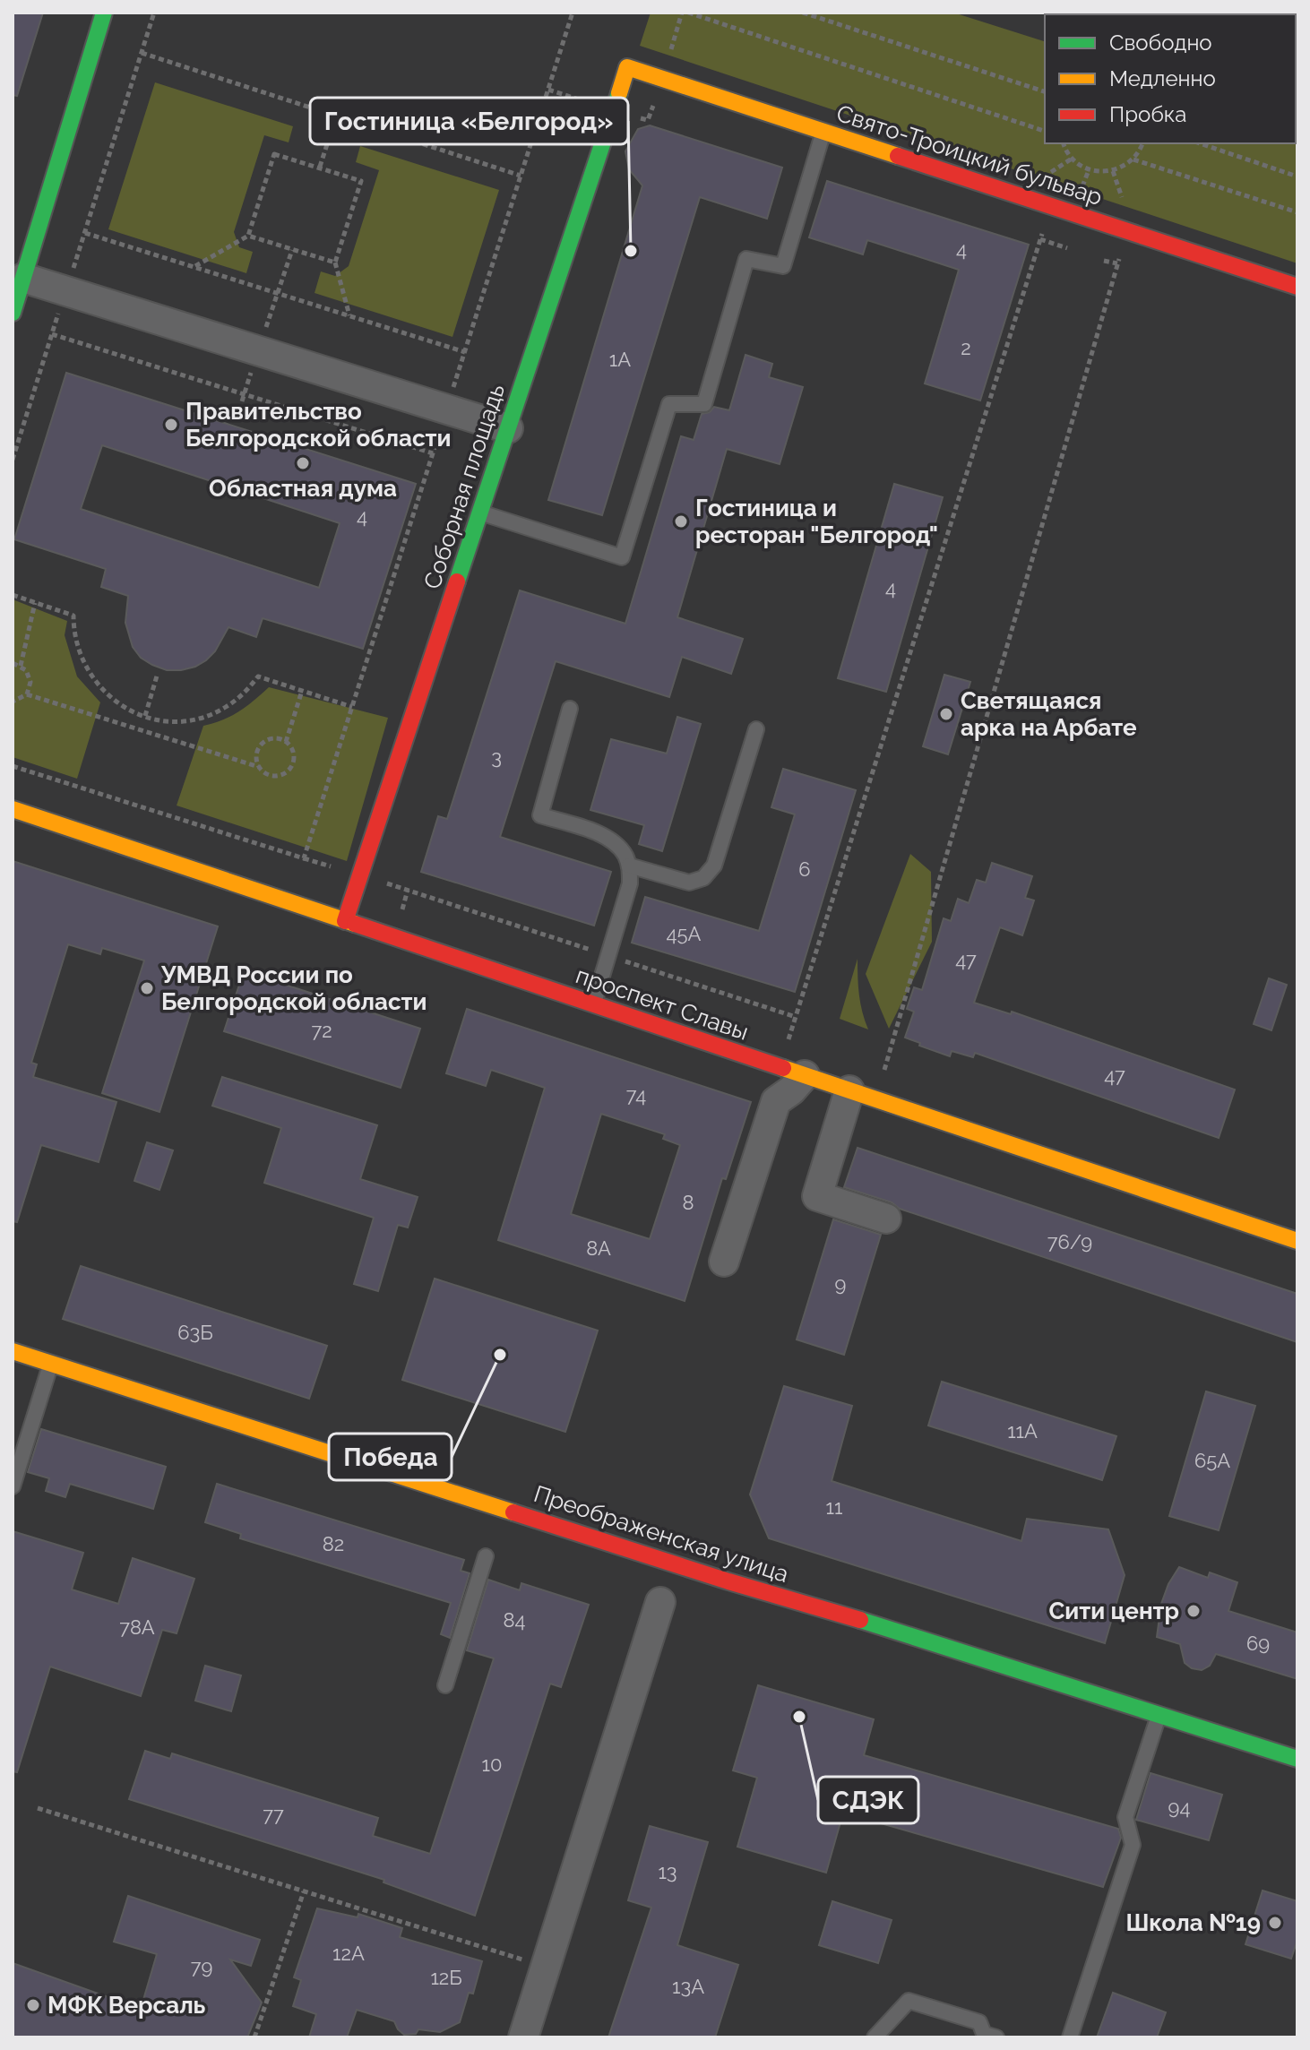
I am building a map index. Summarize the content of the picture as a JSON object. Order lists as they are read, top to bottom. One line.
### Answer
{"streets":{"main road":["Свято-Троицкий бульвар","Соборная площадь","проспект Славы","Преображенская улица"]},"crossings":[["Свято-Троицкий бульвар","Соборная площадь"],["Соборная площадь","проспект Славы"]],"places":["Гостиница «Белгород»","Правительство Белгородской области","Областная дума","Гостиница и ресторан \"Белгород\"","Светящаяся арка на Арбате","УМВД России по Белгородской области","Победа","Сити центр","СДЭК","Школа №19","МФК Версаль"],"house_numbers":["4","2","1А","4","4","3","6","45А","47","72","47","74","8","76/9","8А","9","63Б","11А","65А","11","82","84","78А","69","10","94","77","13","12А","79","12Б","13А"],"legend":["Свободно","Медленно","Пробка"]}
